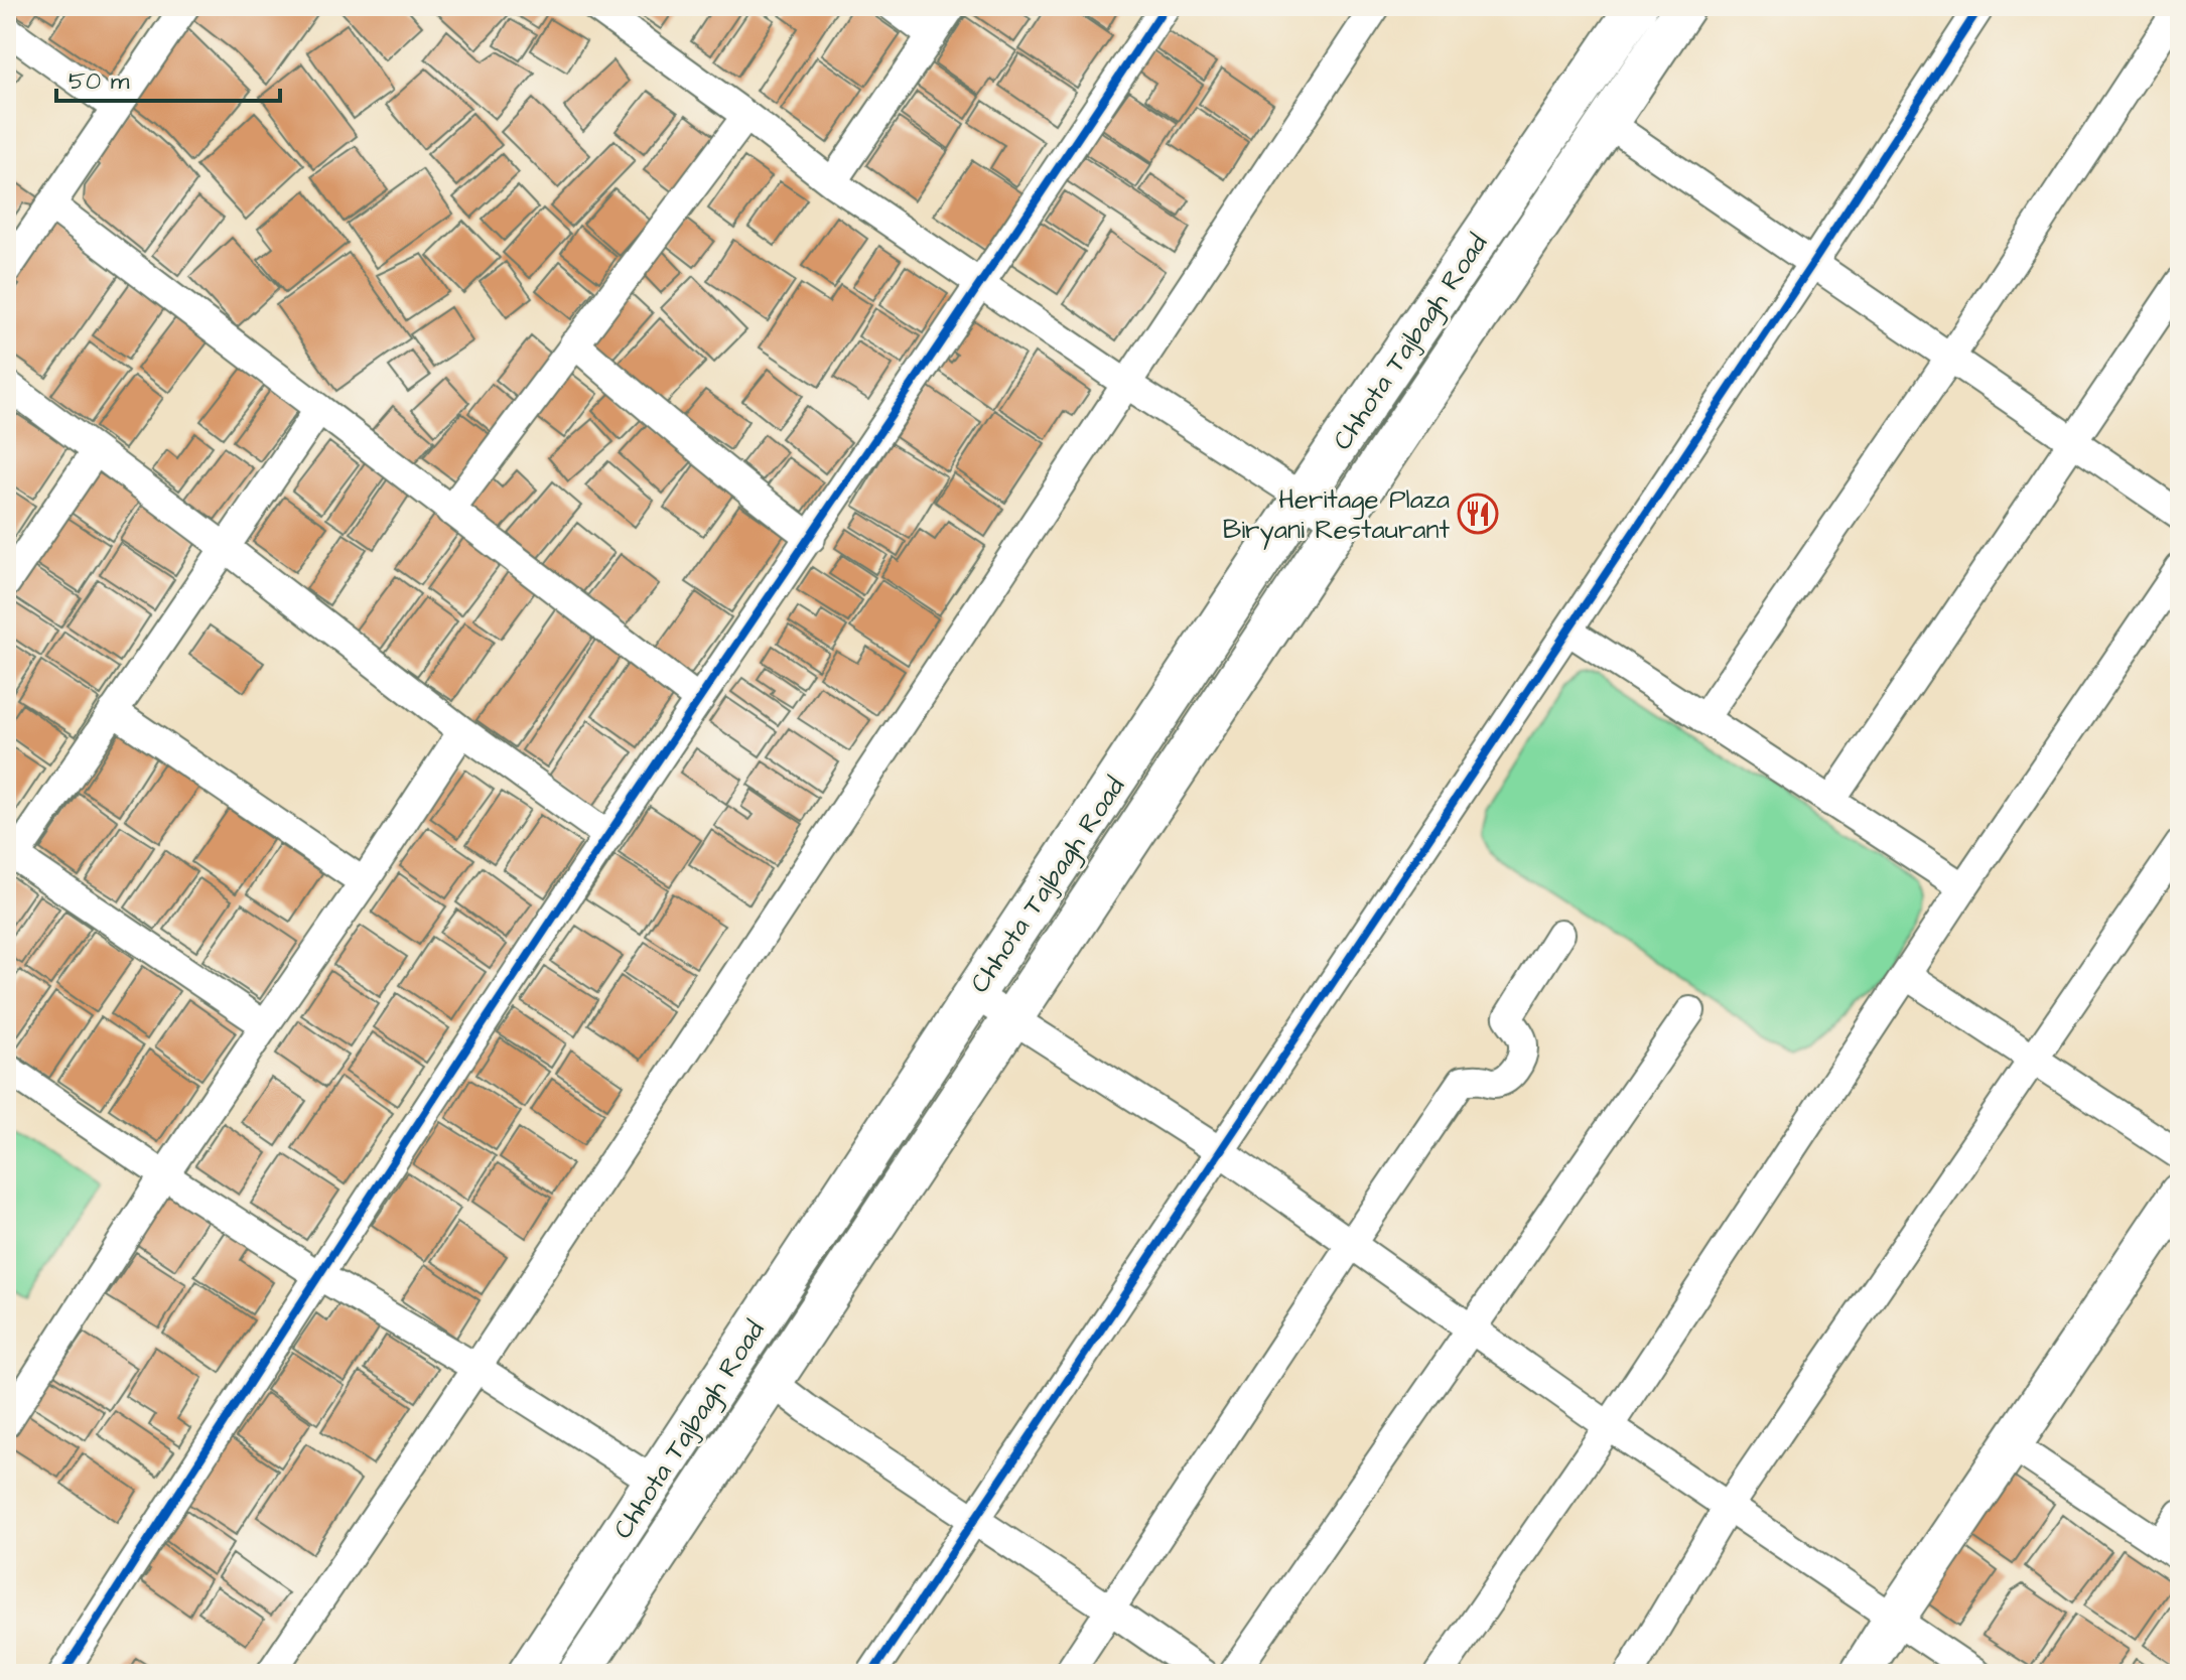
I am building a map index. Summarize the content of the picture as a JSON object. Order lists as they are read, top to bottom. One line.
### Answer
{"streets":{"main road":["Chhota Tajbagh Road"]},"places":{"restaurant":["Heritage Plaza Biryani Restaurant"]},"scale_bar":"50 m"}
